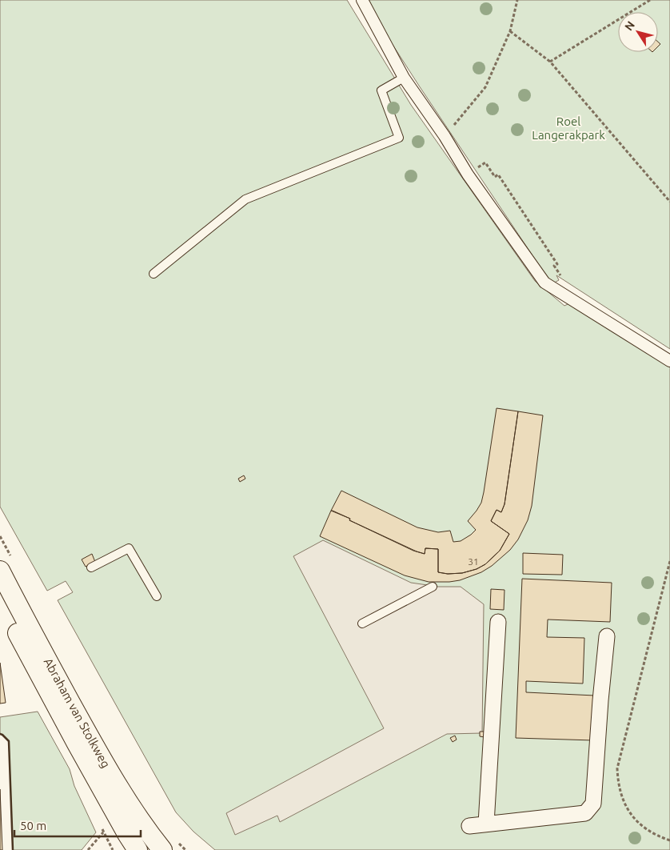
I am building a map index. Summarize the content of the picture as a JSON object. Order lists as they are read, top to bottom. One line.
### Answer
{"streets":{"street":["Abraham van Stolkweg"]},"parks":["Roel Langerakpark"],"house_numbers":["31"],"scale_bar":"50 m","north":"top left"}
